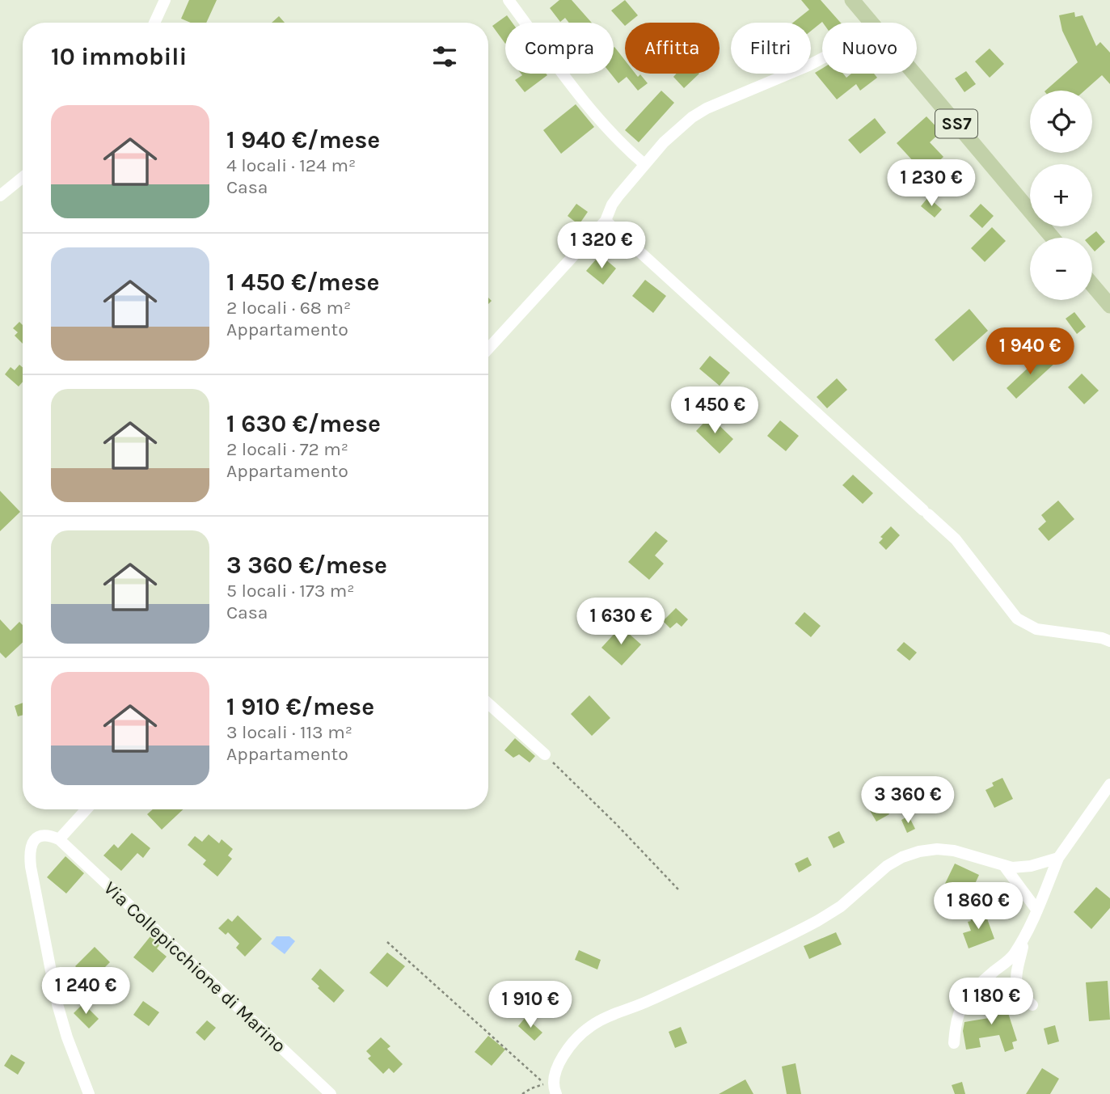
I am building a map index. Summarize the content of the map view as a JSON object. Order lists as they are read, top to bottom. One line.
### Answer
{"streets":{"main road":["SS7"],"street":["Via Collepicchione di Marino"]},"page":{"chip":["Compra","Affitta","Filtri","Nuovo"],"heading":"10 immobili","map_buttons":["+","−"],"list":[{"name":"1 940 €/mese","note":"4 locali · 124 m² · Casa"},{"name":"1 450 €/mese","note":"2 locali · 68 m² · Appartamento"},{"name":"1 630 €/mese","note":"2 locali · 72 m² · Appartamento"},{"name":"3 360 €/mese","note":"5 locali · 173 m² · Casa"},{"name":"1 910 €/mese","note":"3 locali · 113 m² · Appartamento"}],"price":["1 230 €","1 320 €","1 940 €","1 450 €","1 630 €","3 360 €","1 860 €","1 240 €","1 180 €","1 910 €"]}}
